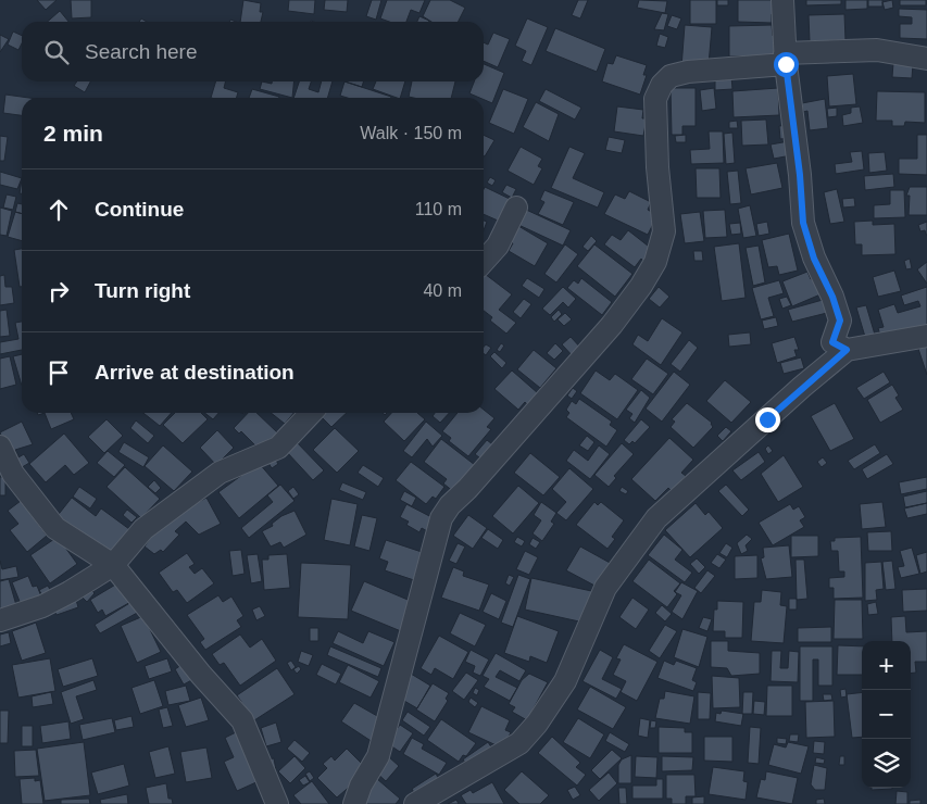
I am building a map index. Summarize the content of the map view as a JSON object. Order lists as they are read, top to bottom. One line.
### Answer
{"page":{"search":"Search here","heading":["2 min","Walk · 150 m"],"list":[["Continue","110 m"],["Turn right","40 m"],"Arrive at destination"],"map_buttons":["+","−"]}}
